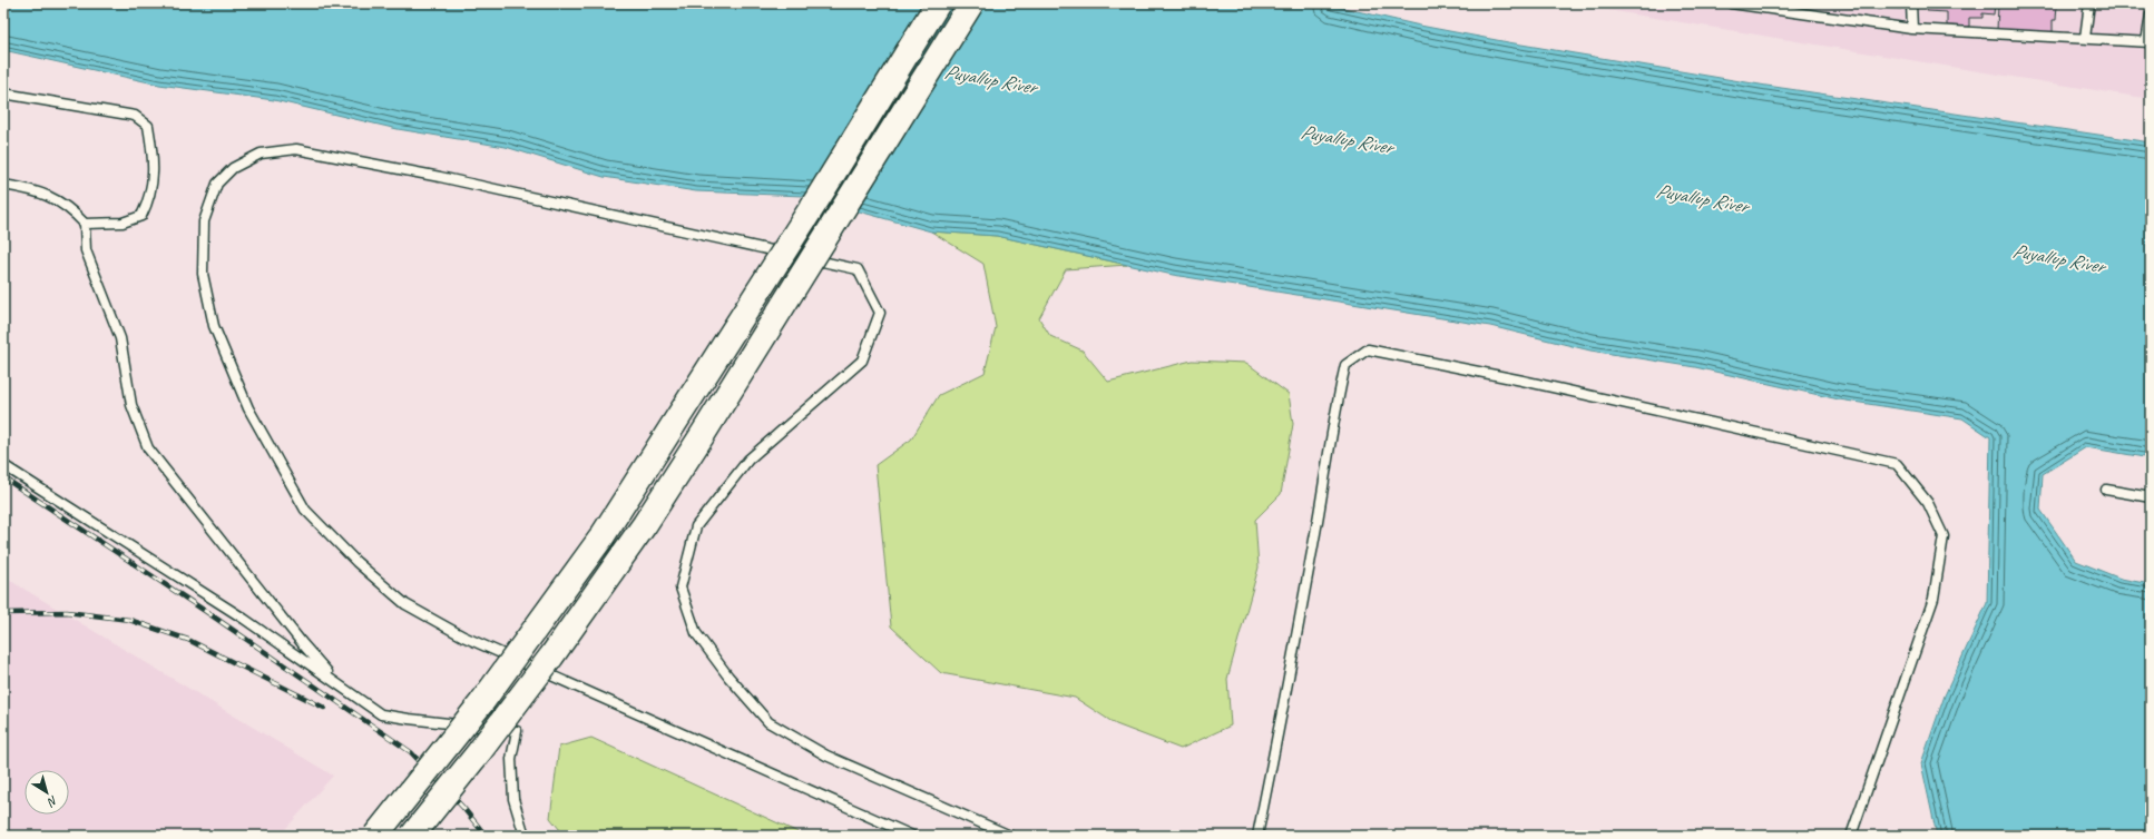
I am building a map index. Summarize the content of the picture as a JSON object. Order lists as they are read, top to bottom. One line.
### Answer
{"water":["Puyallup River"],"north":"bottom right"}
